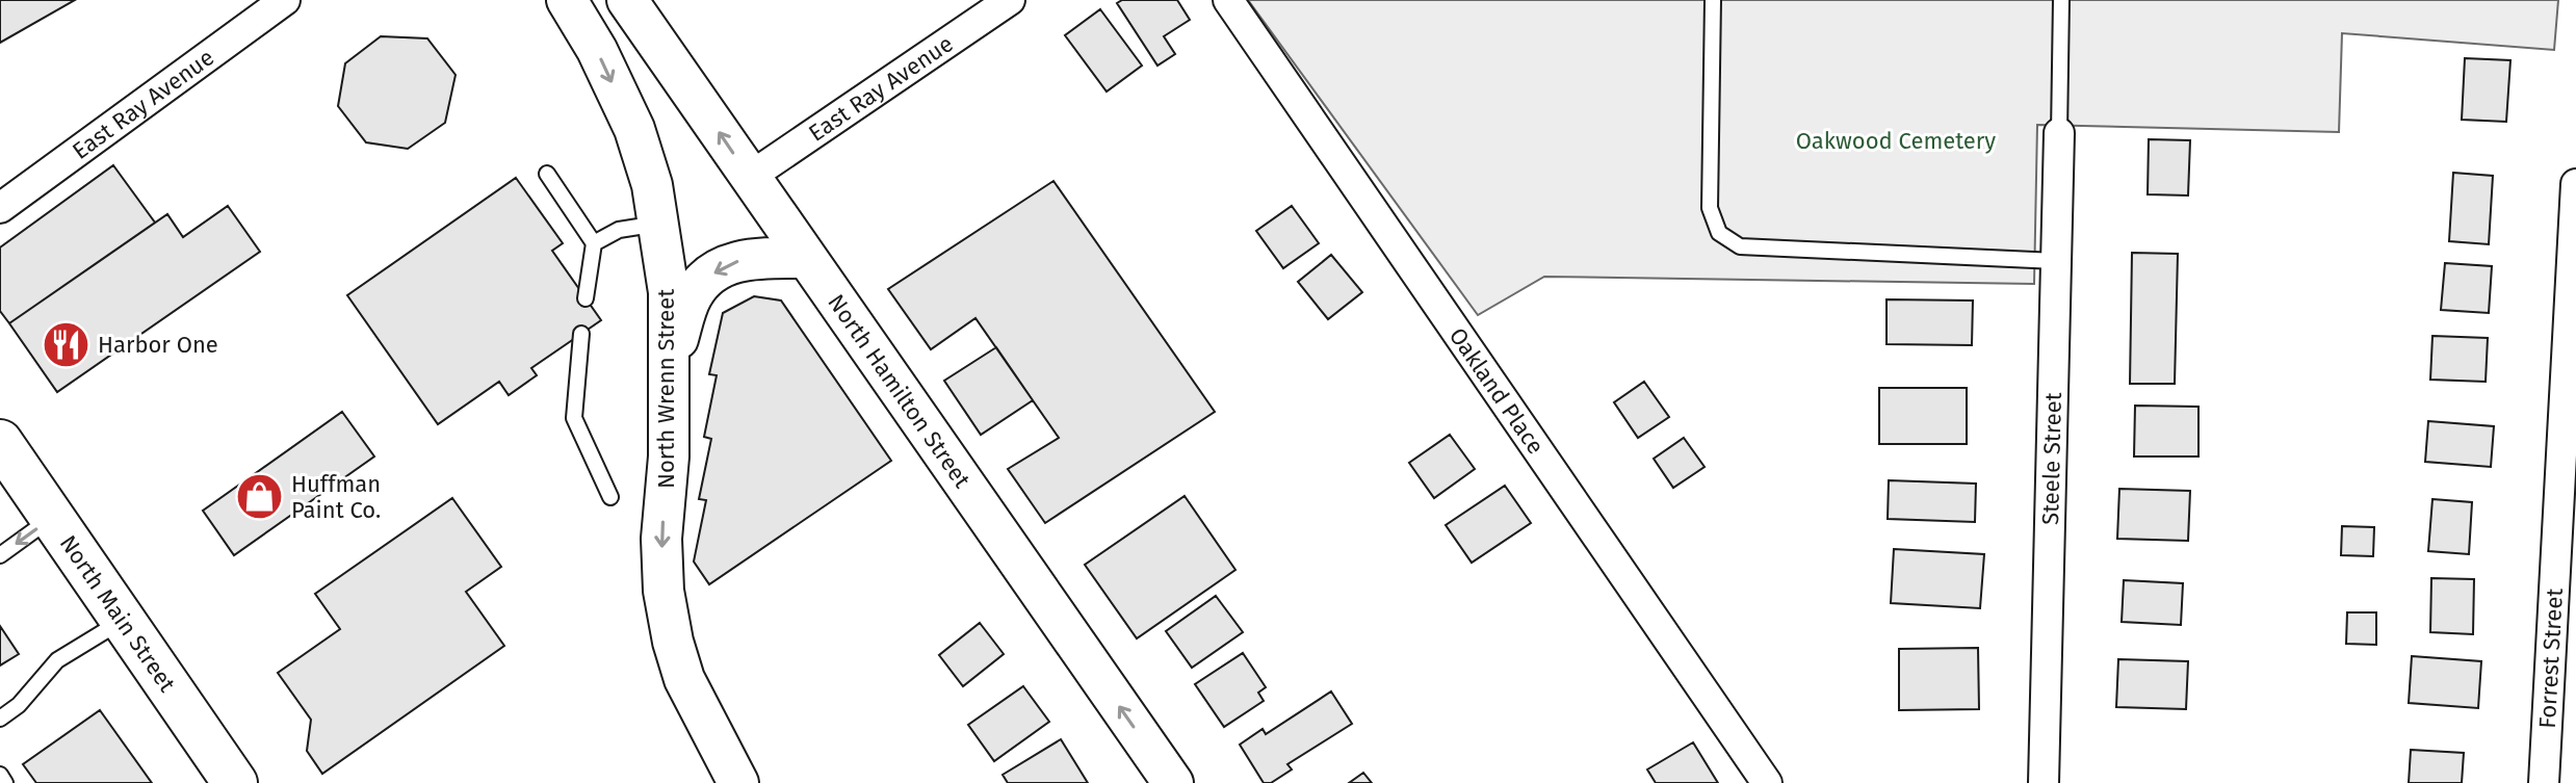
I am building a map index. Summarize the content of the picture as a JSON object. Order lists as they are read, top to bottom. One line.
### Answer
{"streets":{"main road":["North Main Street"],"street":["East Ray Avenue","North Wrenn Street","Oakland Place","North Hamilton Street","Steele Street","Forrest Street"]},"crossings":[["East Ray Avenue","North Hamilton Street"]],"one_way":["North Wrenn Street","North Hamilton Street"],"parks":["Oakwood Cemetery"],"places":{"restaurant":["Harbor One"],"shop":["Huffman Paint Co."]}}
